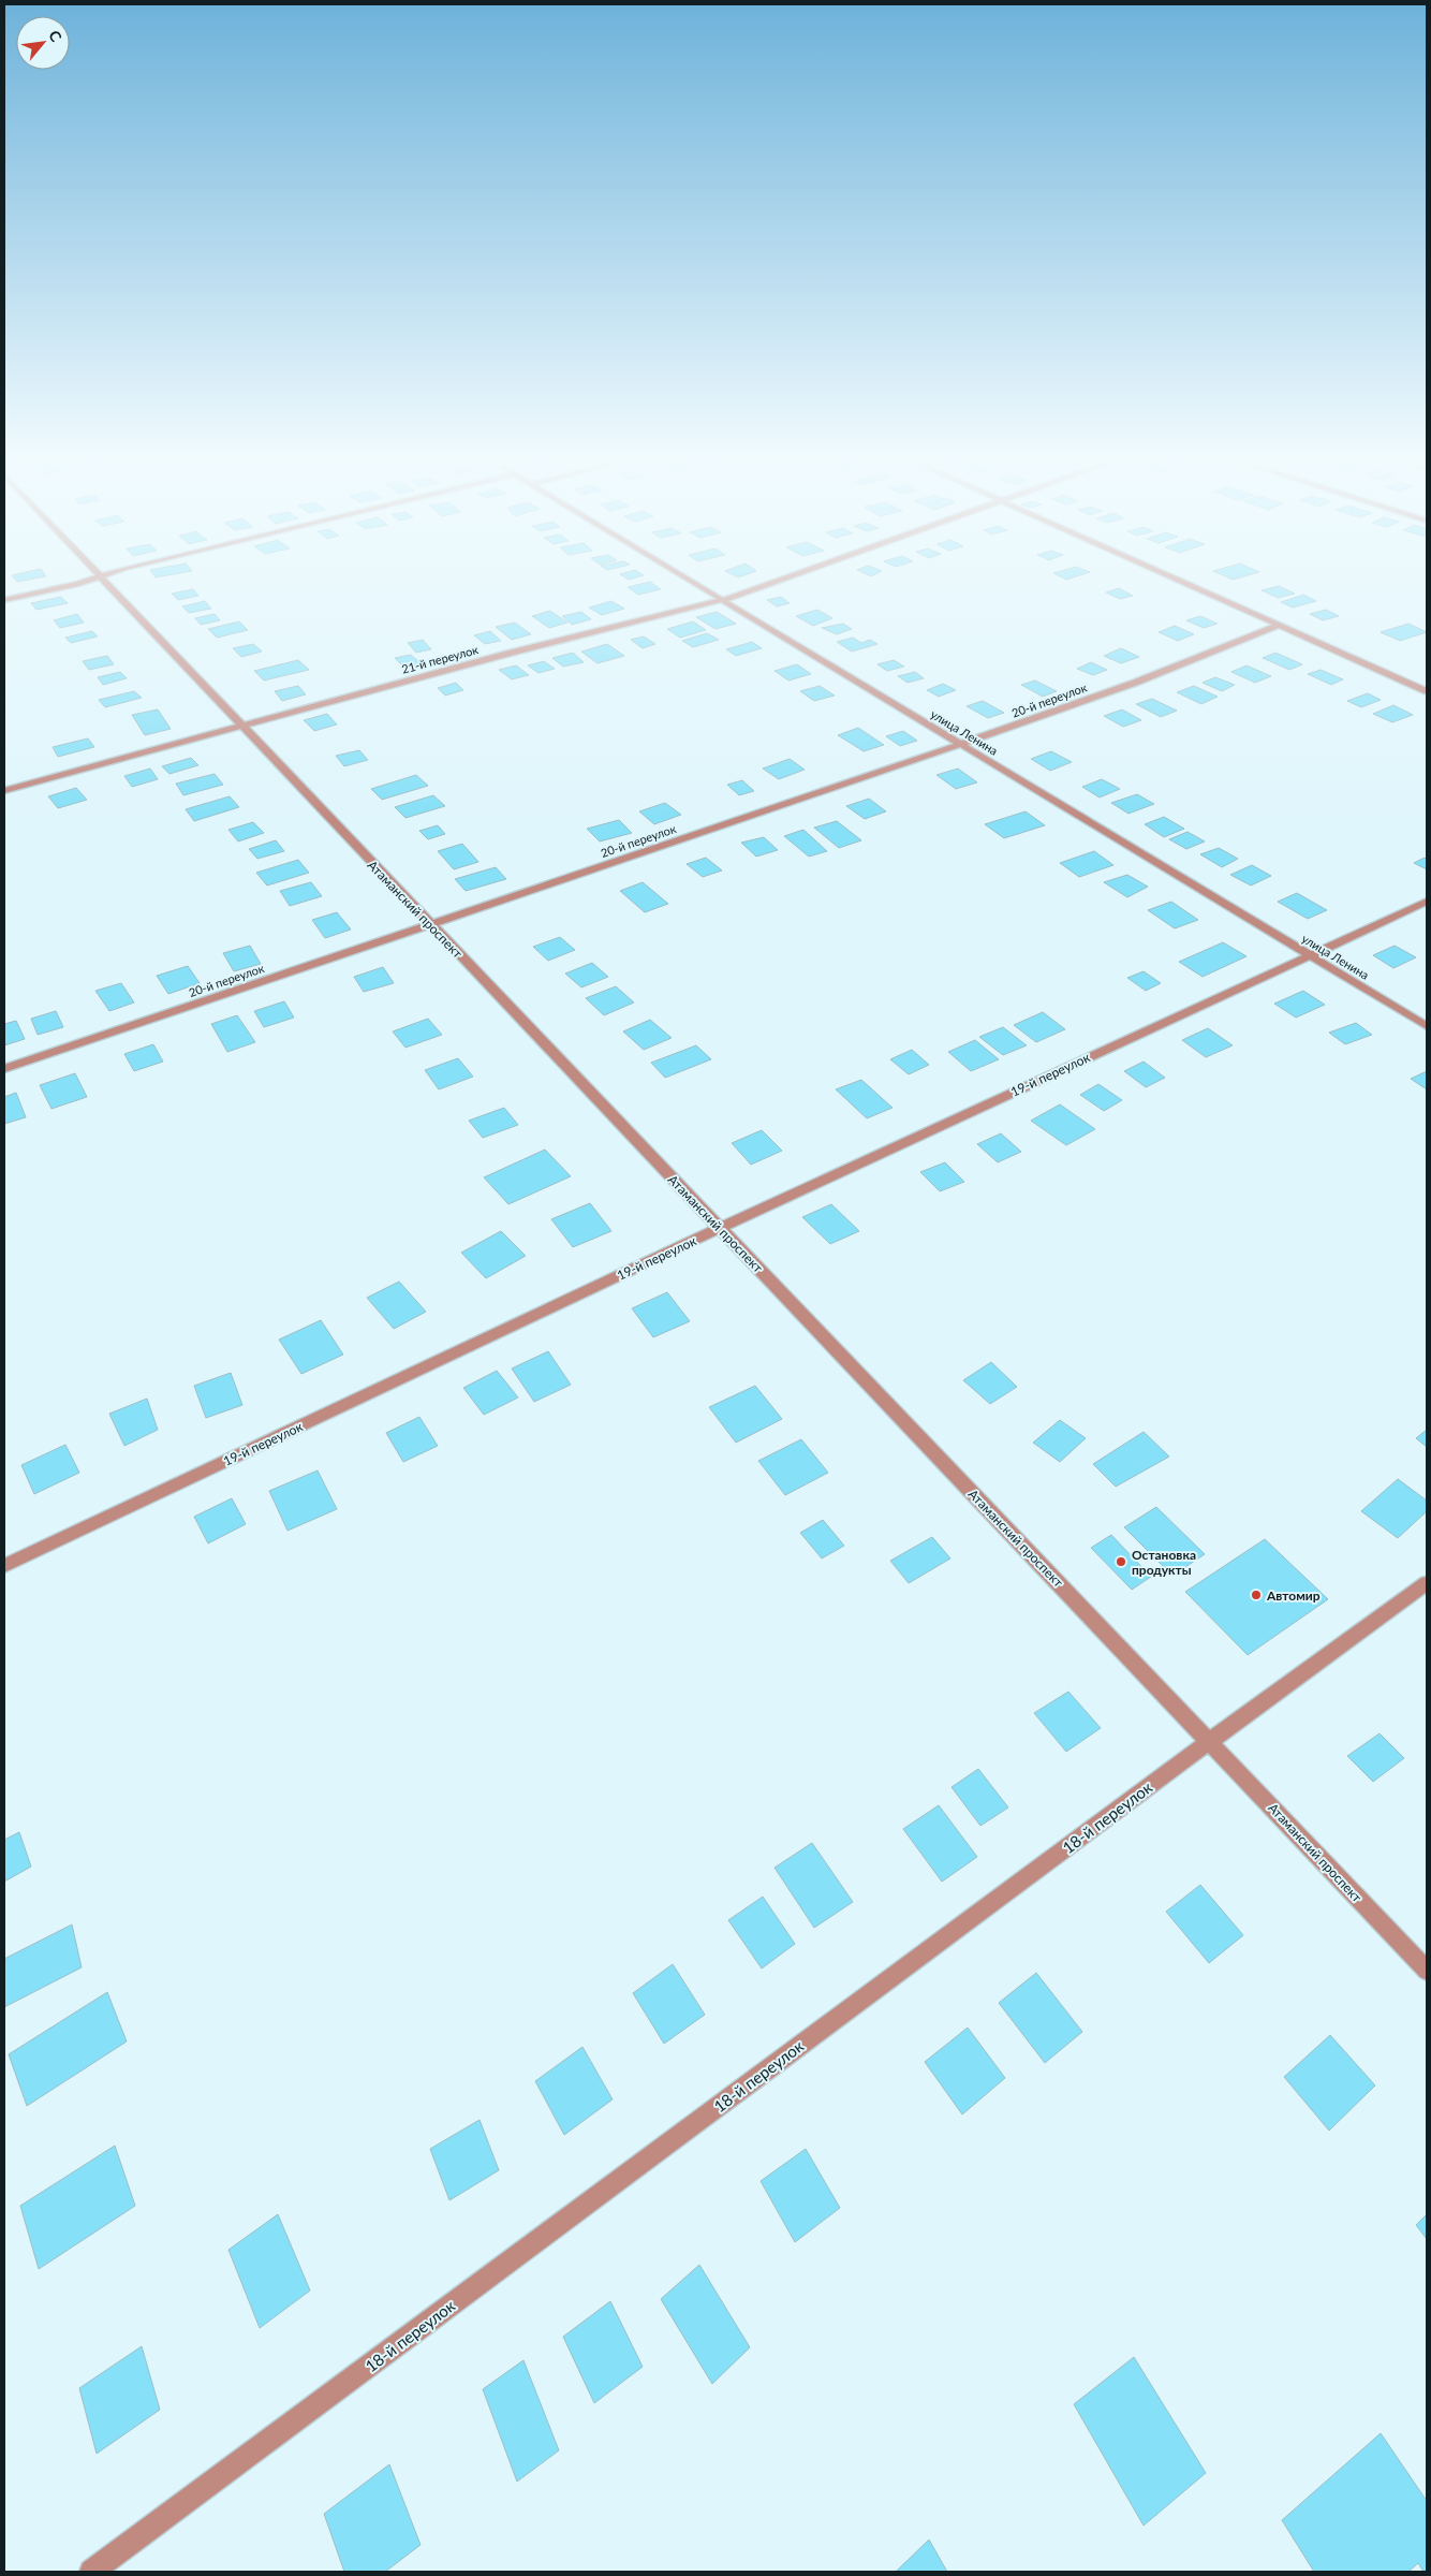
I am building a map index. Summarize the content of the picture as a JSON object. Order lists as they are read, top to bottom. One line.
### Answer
{"streets":{"street":["21-й переулок","20-й переулок","улица Ленина","Атаманский проспект","19-й переулок","18-й переулок"]},"crossings":[["21-й переулок","улица Ленина"],["21-й переулок","Атаманский проспект"],["20-й переулок","улица Ленина"],["20-й переулок","Атаманский проспект"],["улица Ленина","19-й переулок"],["Атаманский проспект","19-й переулок"],["Атаманский проспект","18-й переулок"]],"places":["Остановка продукты","Автомир"],"north":"top right"}
